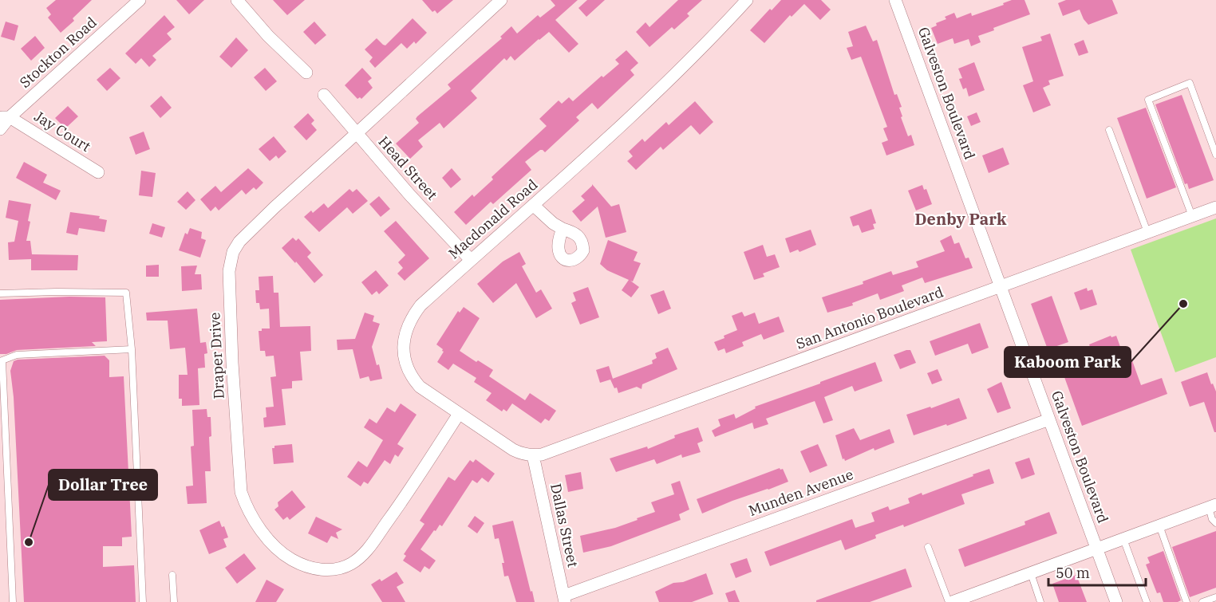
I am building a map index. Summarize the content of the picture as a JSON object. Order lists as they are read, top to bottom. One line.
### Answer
{"streets":{"street":["Stockton Road","Galveston Boulevard","Jay Court","Head Street","Macdonald Road","San Antonio Boulevard","Draper Drive","Munden Avenue","Dallas Street"]},"crossings":[["Stockton Road","Jay Court"],["Galveston Boulevard","San Antonio Boulevard"],["Galveston Boulevard","Munden Avenue"],["Head Street","Macdonald Road"],["Head Street","Draper Drive"],["Macdonald Road","San Antonio Boulevard"],["Macdonald Road","Draper Drive"],["Macdonald Road","Dallas Street"],["San Antonio Boulevard","Dallas Street"],["Munden Avenue","Dallas Street"]],"districts":["Denby Park"],"places":["Kaboom Park","Dollar Tree"],"scale_bar":"50 m"}
